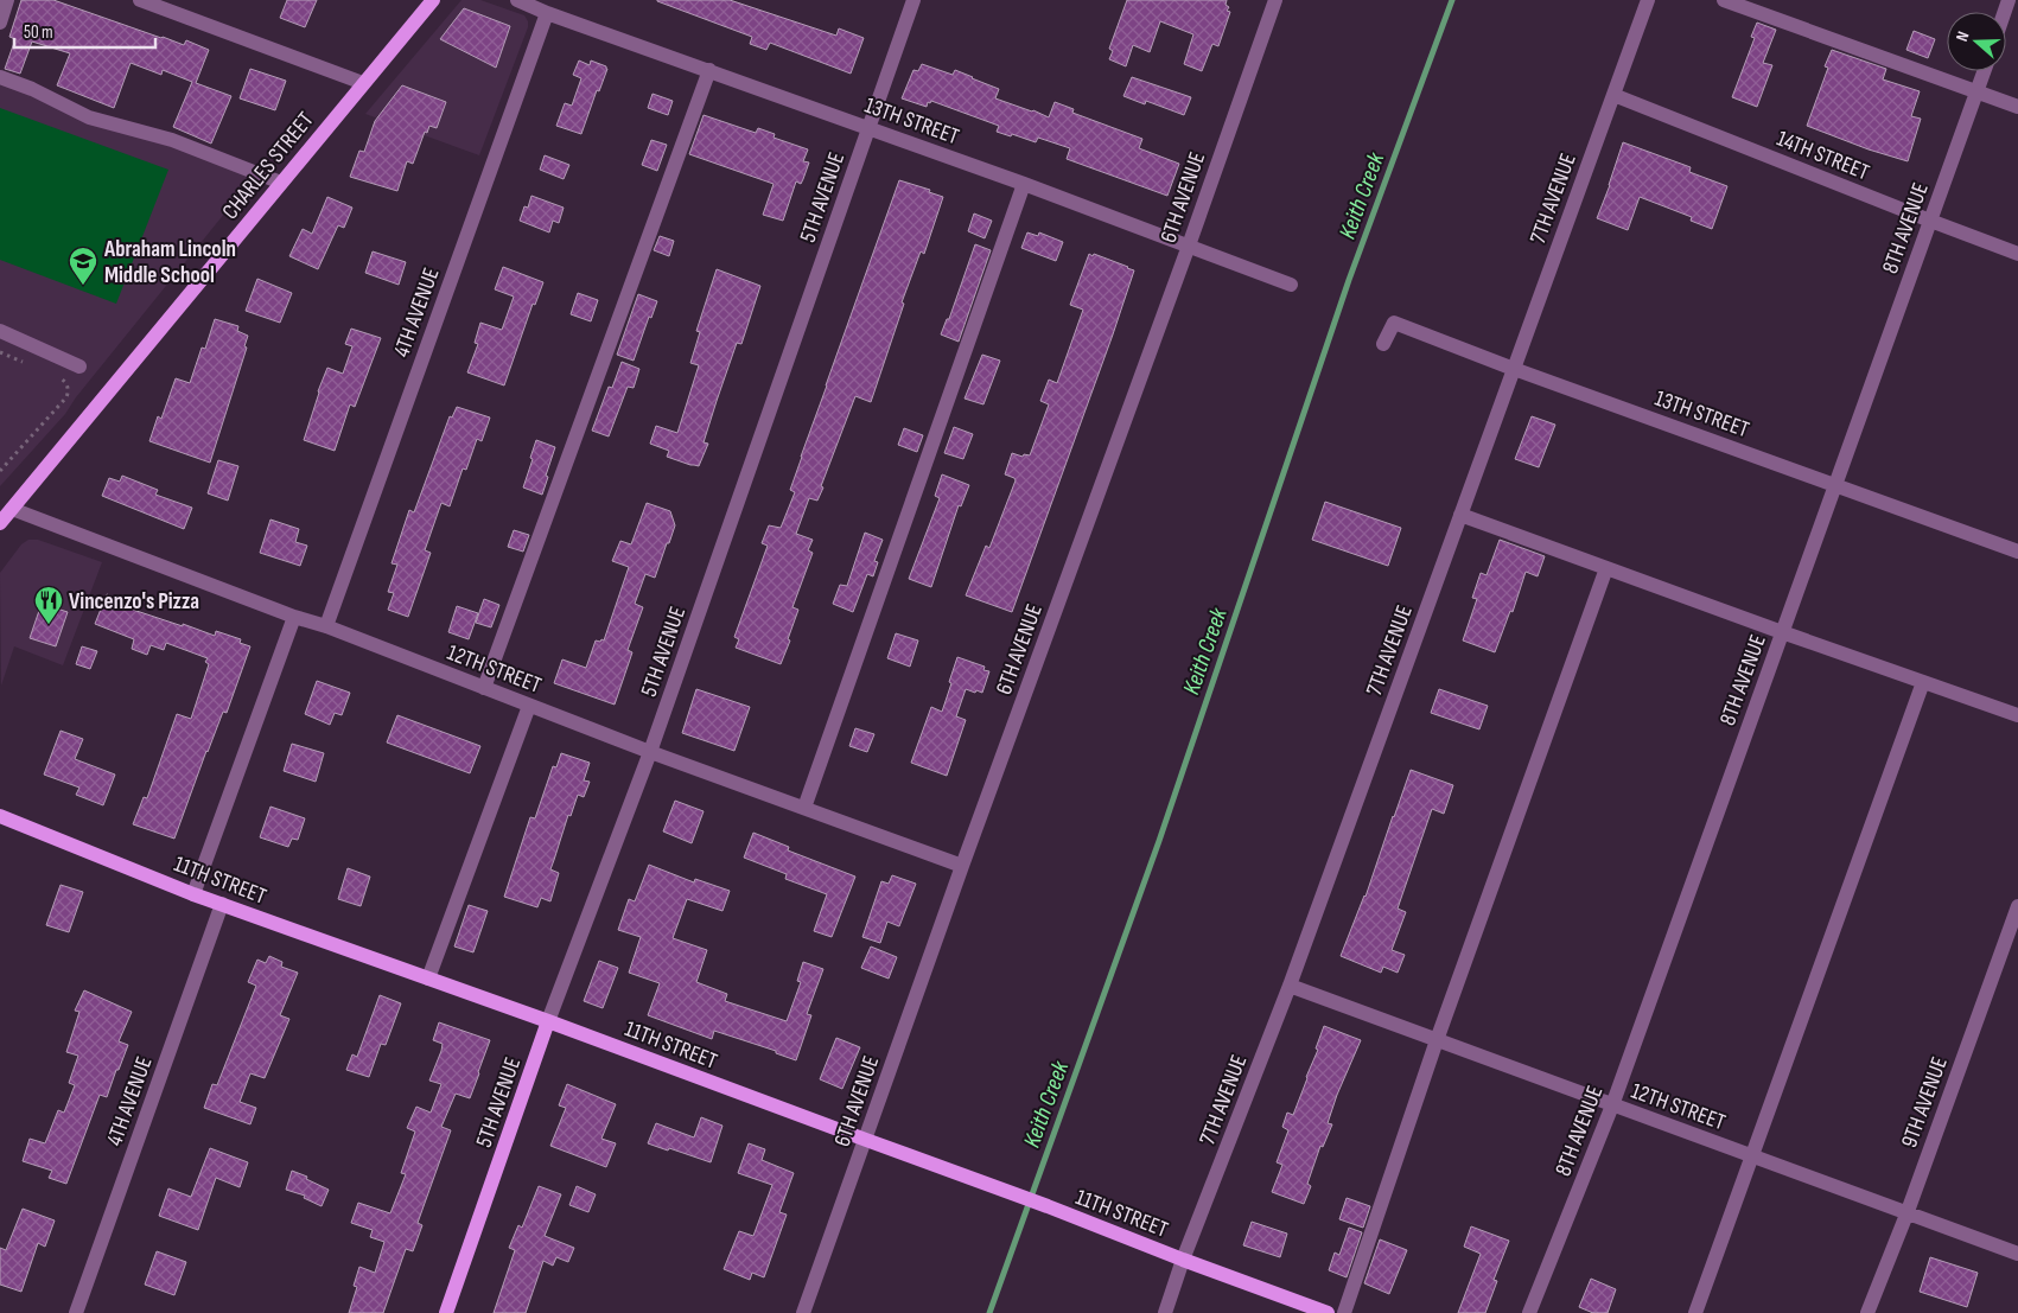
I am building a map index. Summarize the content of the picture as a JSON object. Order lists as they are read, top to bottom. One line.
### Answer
{"streets":{"main road":["CHARLES STREET","5TH AVENUE","11TH STREET"],"street":["13TH STREET","14TH STREET","6TH AVENUE","7TH AVENUE","8TH AVENUE","4TH AVENUE","12TH STREET","9TH AVENUE"]},"crossings":[["13TH STREET","5TH AVENUE"],["13TH STREET","6TH AVENUE"],["13TH STREET","7TH AVENUE"],["13TH STREET","8TH AVENUE"],["13TH STREET","4TH AVENUE"],["14TH STREET","7TH AVENUE"],["14TH STREET","8TH AVENUE"],["CHARLES STREET","12TH STREET"],["5TH AVENUE","12TH STREET"],["5TH AVENUE","11TH STREET"],["6TH AVENUE","12TH STREET"],["6TH AVENUE","11TH STREET"],["7TH AVENUE","12TH STREET"],["7TH AVENUE","11TH STREET"],["8TH AVENUE","12TH STREET"],["4TH AVENUE","12TH STREET"],["4TH AVENUE","11TH STREET"],["12TH STREET","9TH AVENUE"]],"water":["Keith Creek"],"places":{"school or university":["Abraham Lincoln Middle School"],"restaurant":["Vincenzo's Pizza"]},"scale_bar":"50 m","north":"left"}
